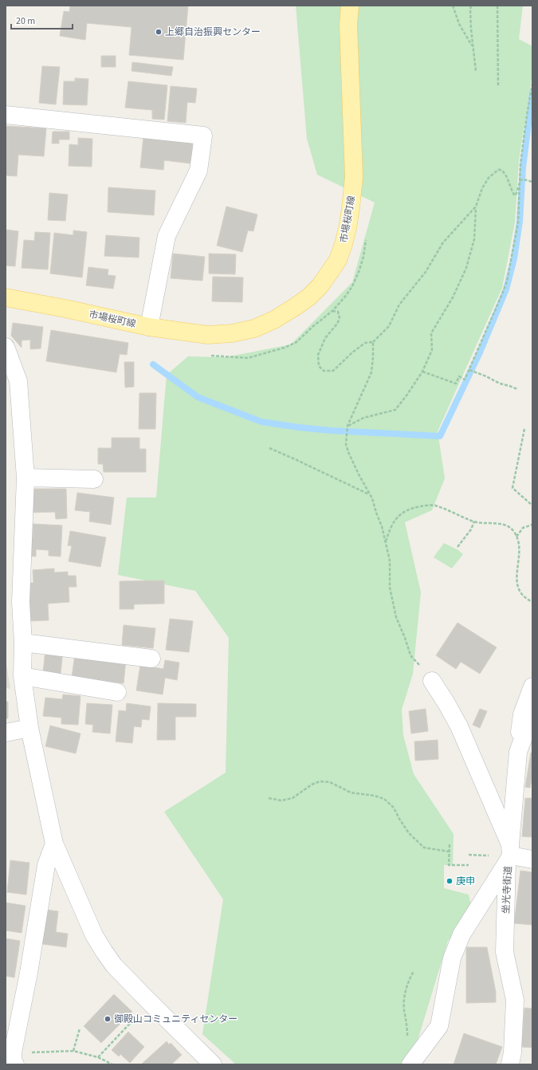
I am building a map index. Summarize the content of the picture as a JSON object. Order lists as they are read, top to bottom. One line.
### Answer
{"streets":{"main road":["市場桜町線"],"street":["坐光寺街道"]},"places":["上郷自治振興センター","庚申","御殿山コミュニティセンター"],"scale_bar":"20 m"}
